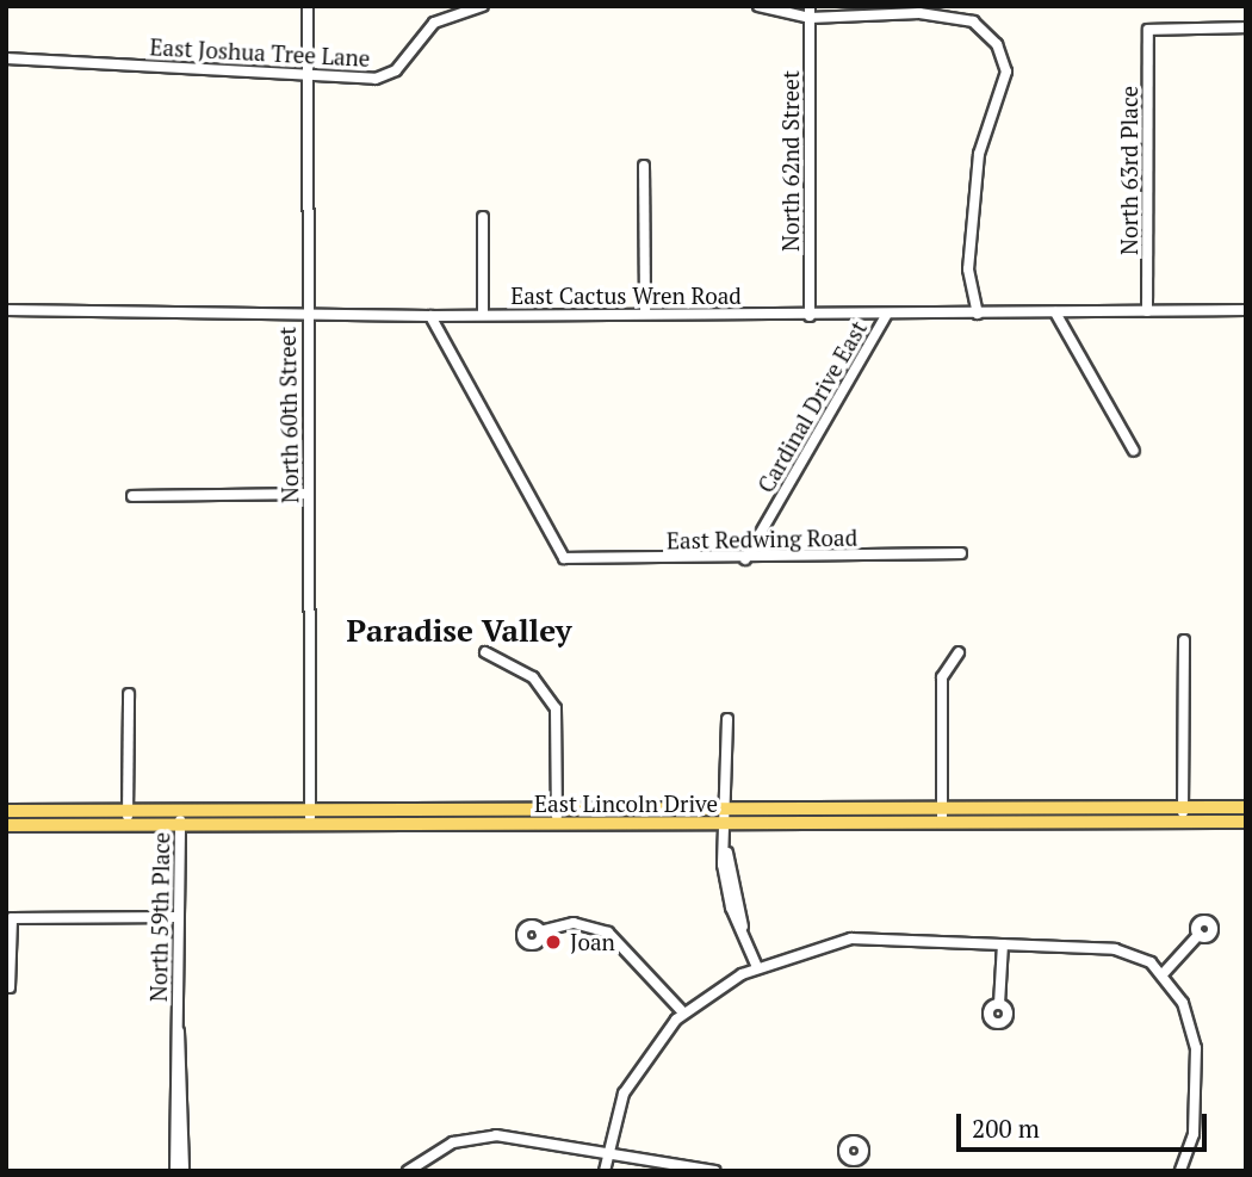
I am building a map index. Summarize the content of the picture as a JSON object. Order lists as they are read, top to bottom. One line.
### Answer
{"streets":{"main road":["East Lincoln Drive"],"street":["East Joshua Tree Lane","North 62nd Street","North 63rd Place","East Cactus Wren Road","Cardinal Drive East","North 60th Street","East Redwing Road","North 59th Place"]},"crossings":[["East Joshua Tree Lane","North 60th Street"],["North 62nd Street","East Cactus Wren Road"],["North 63rd Place","East Cactus Wren Road"],["East Cactus Wren Road","Cardinal Drive East"],["East Cactus Wren Road","North 60th Street"],["East Cactus Wren Road","East Redwing Road"],["Cardinal Drive East","East Redwing Road"],["North 60th Street","East Lincoln Drive"],["East Lincoln Drive","North 59th Place"]],"districts":["Paradise Valley"],"places":["Joan"],"scale_bar":"200 m"}
